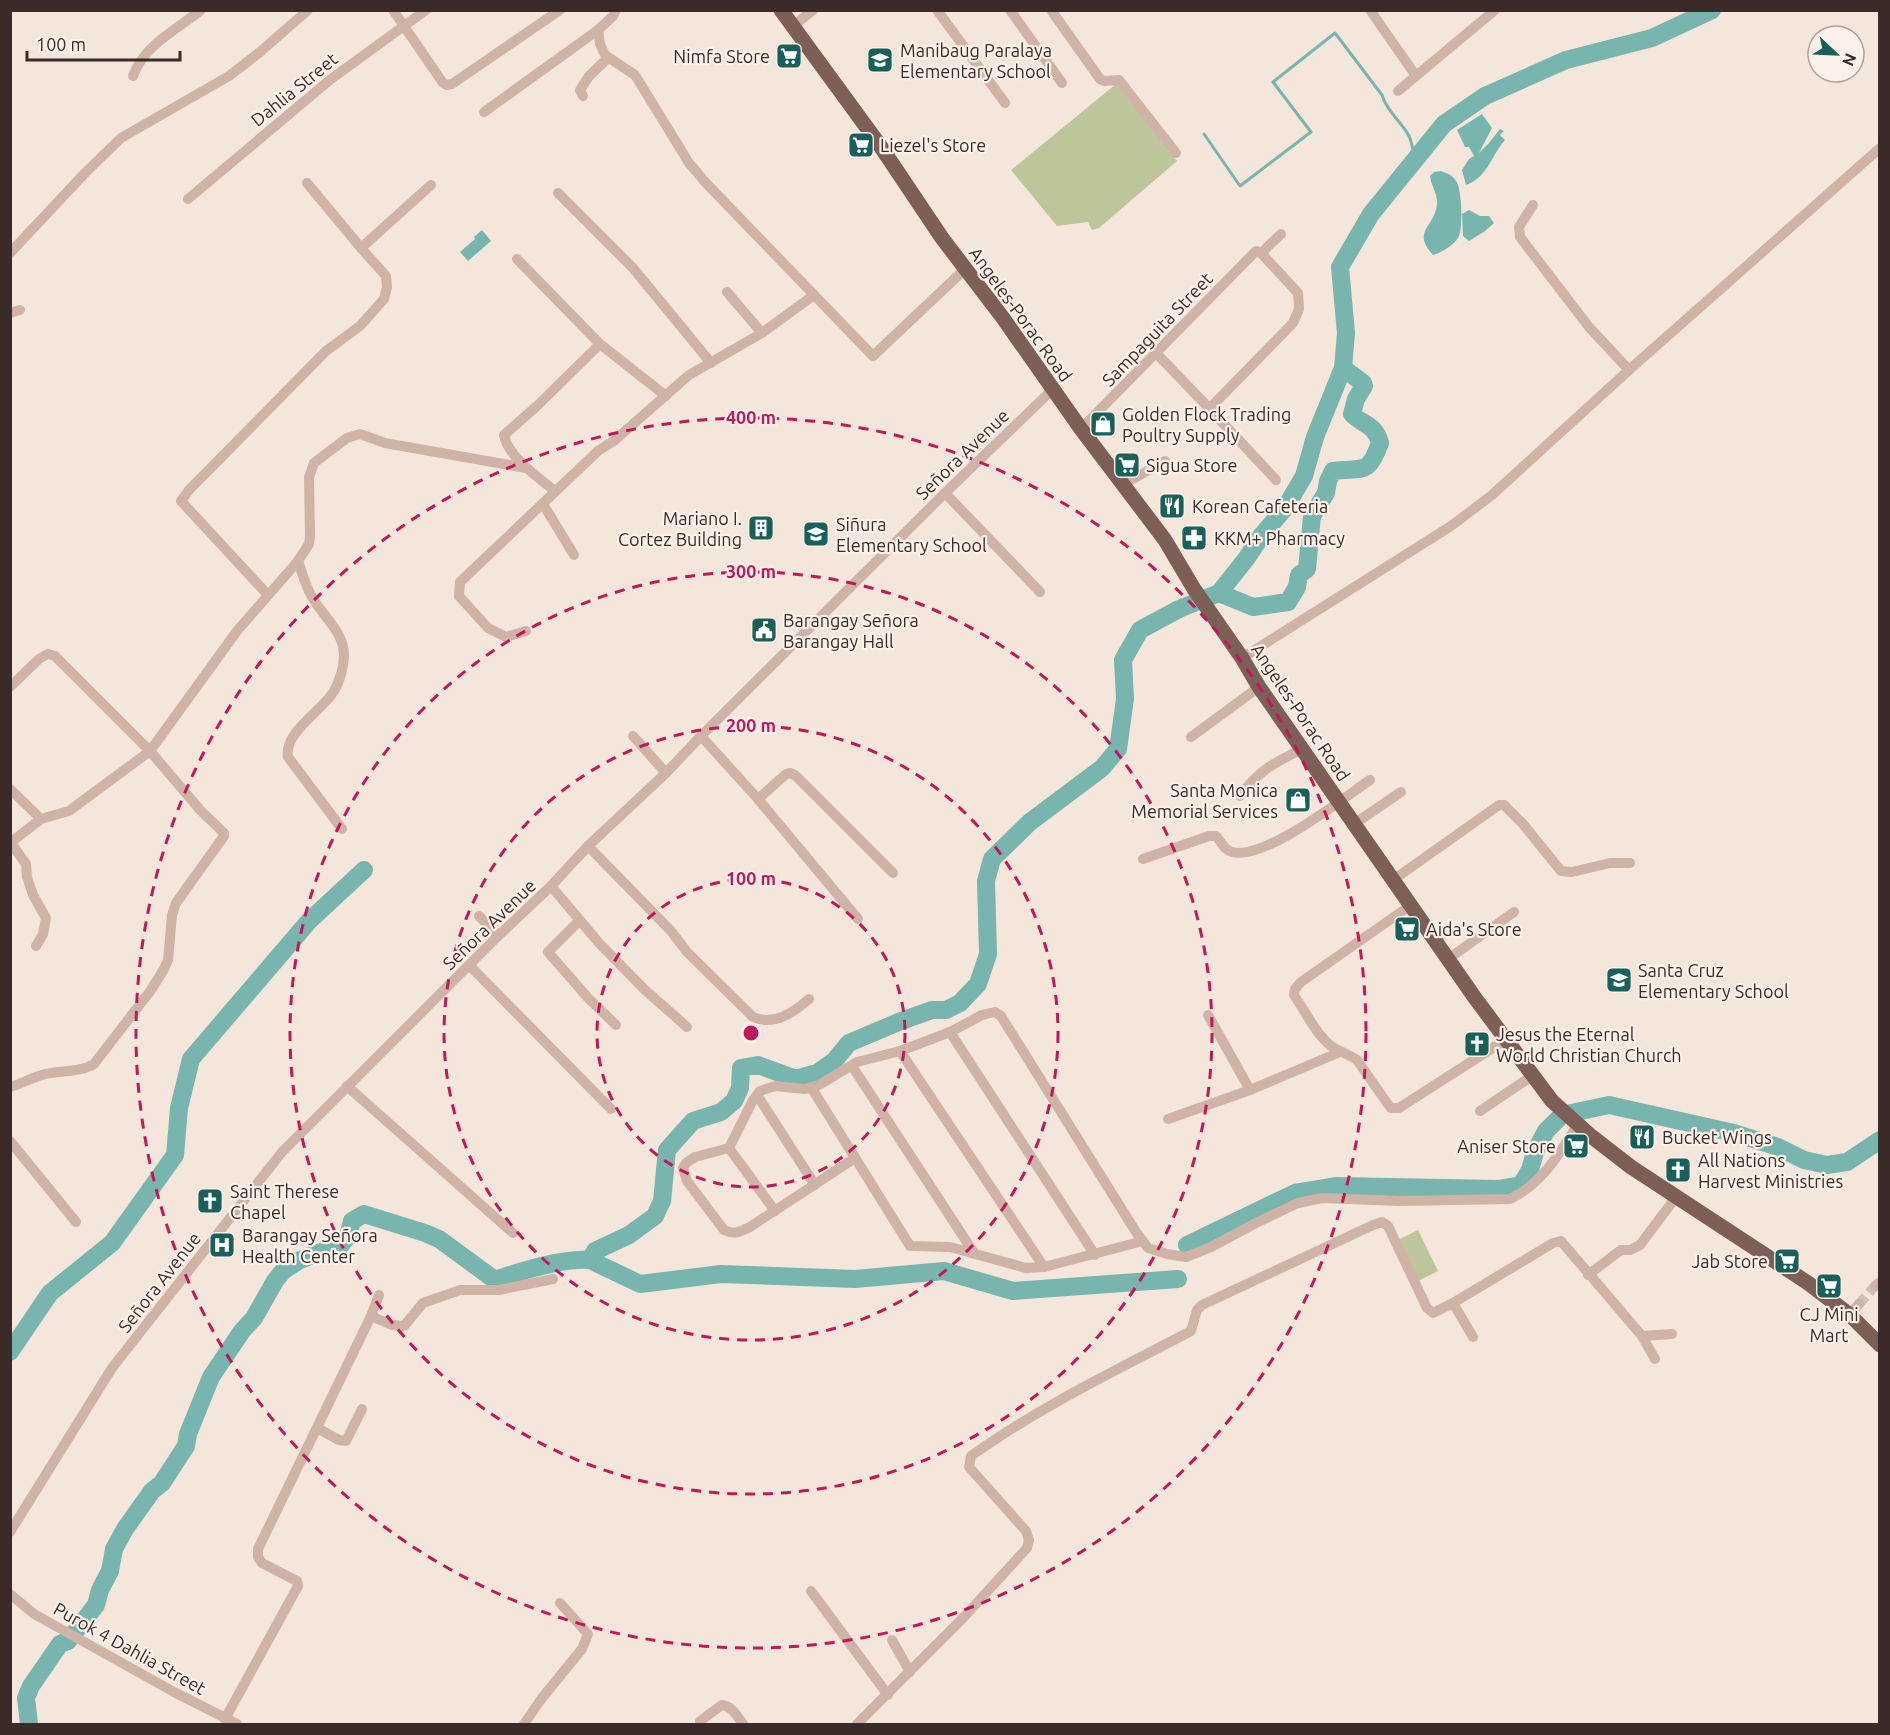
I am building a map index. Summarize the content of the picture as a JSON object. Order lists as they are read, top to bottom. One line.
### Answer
{"streets":{"main road":["Angeles-Porac Road"],"street":["Dahlia Street","Sampaguita Street","Señora Avenue","Purok 4 Dahlia Street"]},"crossings":[["Angeles-Porac Road","Sampaguita Street"],["Angeles-Porac Road","Señora Avenue"]],"places":{"supermarket":["Nimfa Store","Liezel's Store","Sigua Store","Aida's Store","Aniser Store","Jab Store","CJ Mini Mart"],"school or university":["Manibaug Paralaya Elementary School","Siñura Elementary School","Santa Cruz Elementary School"],"shop":["Golden Flock Trading Poultry Supply","Santa Monica Memorial Services"],"restaurant":["Korean Cafeteria","Bucket Wings"],"building":["Mariano I. Cortez Building"],"pharmacy":["KKM+ Pharmacy"],"public building":["Barangay Señora Barangay Hall"],"church":["Jesus the Eternal World Christian Church","All Nations Harvest Ministries","Saint Therese Chapel"],"hospital":["Barangay Señora Health Center"]},"scale_bar":"100 m","north":"bottom right","rings":["400 m","300 m","200 m","100 m"]}
